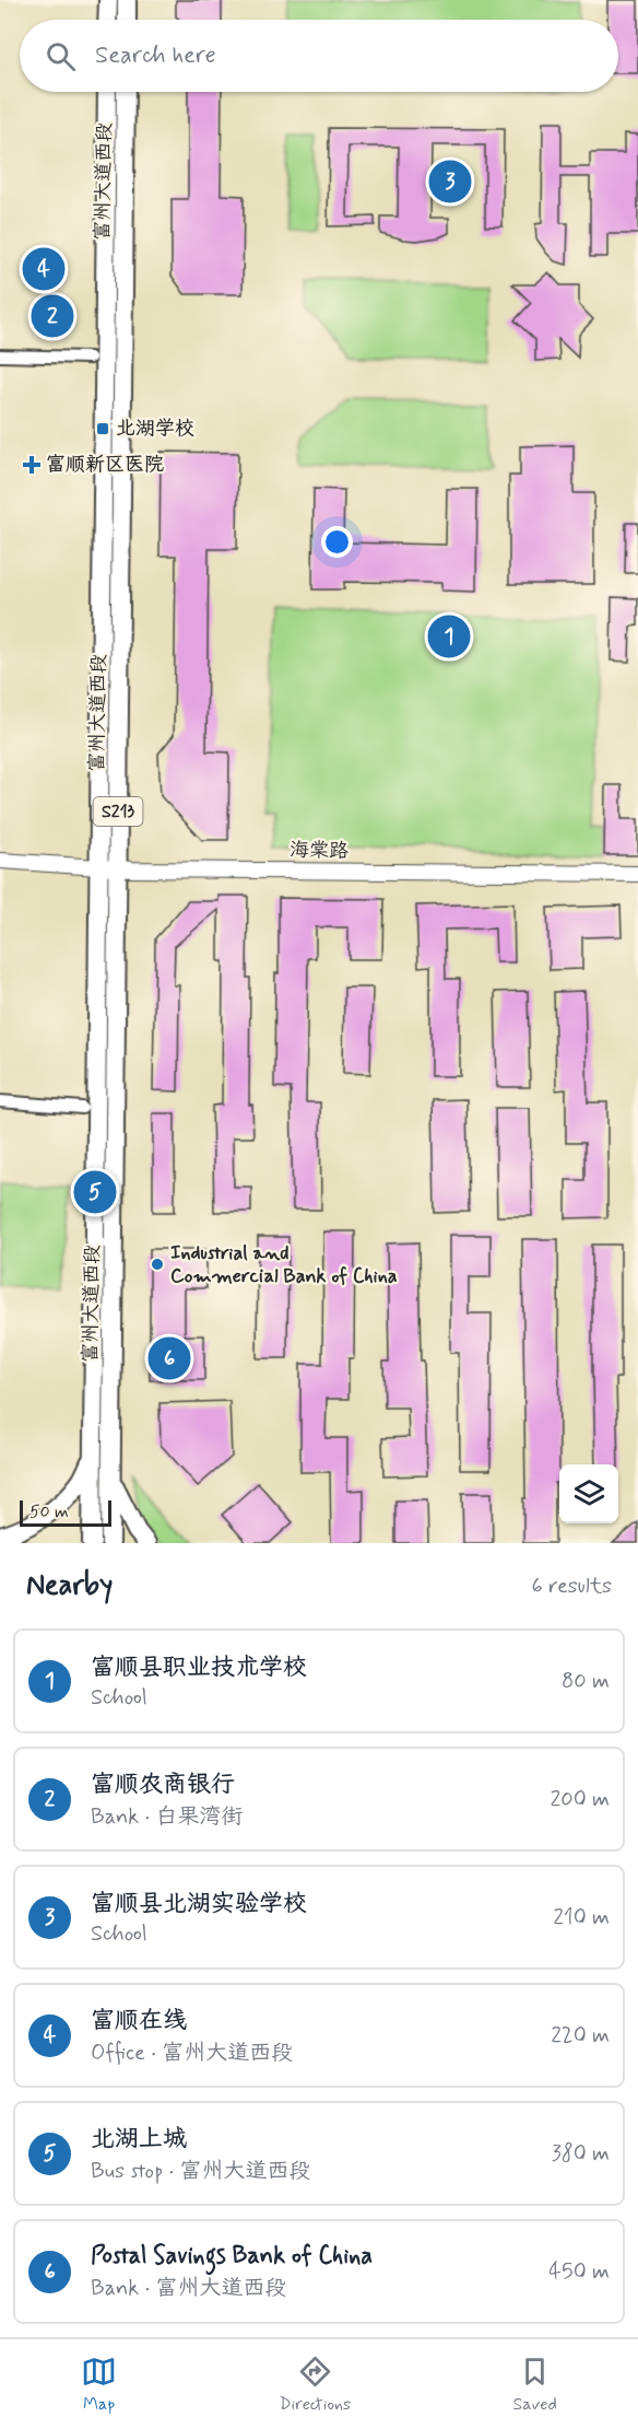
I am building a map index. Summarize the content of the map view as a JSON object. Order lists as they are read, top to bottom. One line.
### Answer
{"streets":{"main road":["富州大道西段","S213"],"street":["海棠路"]},"crossings":[["富州大道西段","海棠路"]],"places":{"transit":["北湖学校"],"health":["富顺新区医院"],"other":["Industrial and Commercial Bank of China"]},"scale_bar":"50 m","page":{"search":"Search here","pins":["3","4","2","1","5","6"],"scale":"50 m","heading":["Nearby","6 results"],"list":[{"mark":"1","name":"富顺县职业技术学校","note":"School","value":"80 m"},{"mark":"2","name":"富顺农商银行","note":"Bank · 白果湾街","value":"200 m"},{"mark":"3","name":"富顺县北湖实验学校","note":"School","value":"210 m"},{"mark":"4","name":"富顺在线","note":"Office · 富州大道西段","value":"220 m"},{"mark":"5","name":"北湖上城","note":"Bus stop · 富州大道西段","value":"380 m"},{"mark":"6","name":"Postal Savings Bank of China","note":"Bank · 富州大道西段","value":"450 m"}],"nav":["Map","Directions","Saved"]}}
